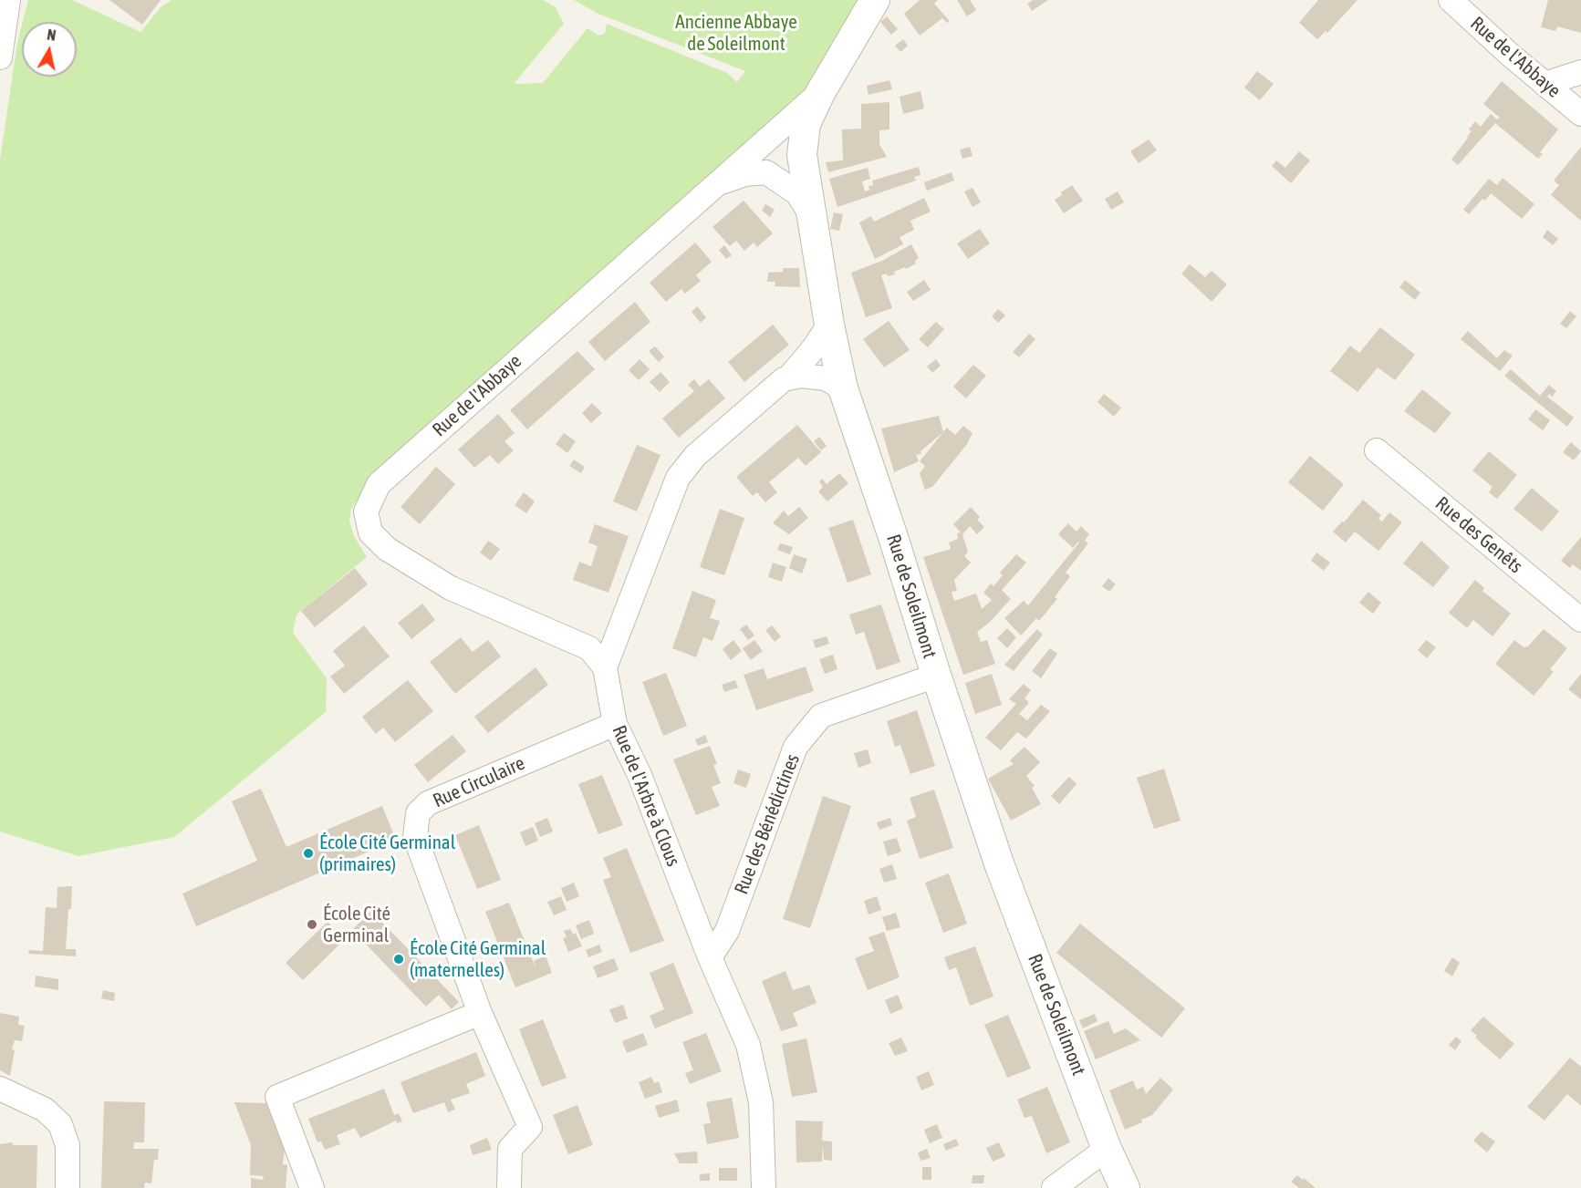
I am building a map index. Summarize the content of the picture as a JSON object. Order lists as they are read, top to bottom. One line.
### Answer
{"streets":{"street":["Rue de l'Abbaye","Rue des Genêts","Rue de Soleilmont","Rue Circulaire","Rue de l'Arbre à Clous","Rue des Bénédictines"]},"crossings":[["Rue de l'Abbaye","Rue de Soleilmont"],["Rue de l'Abbaye","Rue de l'Arbre à Clous"],["Rue de Soleilmont","Rue des Bénédictines"],["Rue Circulaire","Rue de l'Arbre à Clous"],["Rue de l'Arbre à Clous","Rue des Bénédictines"]],"parks":["Ancienne Abbaye de Soleilmont"],"places":["École Cité Germinal (primaires)","École Cité Germinal","École Cité Germinal (maternelles)"],"north":"top"}
